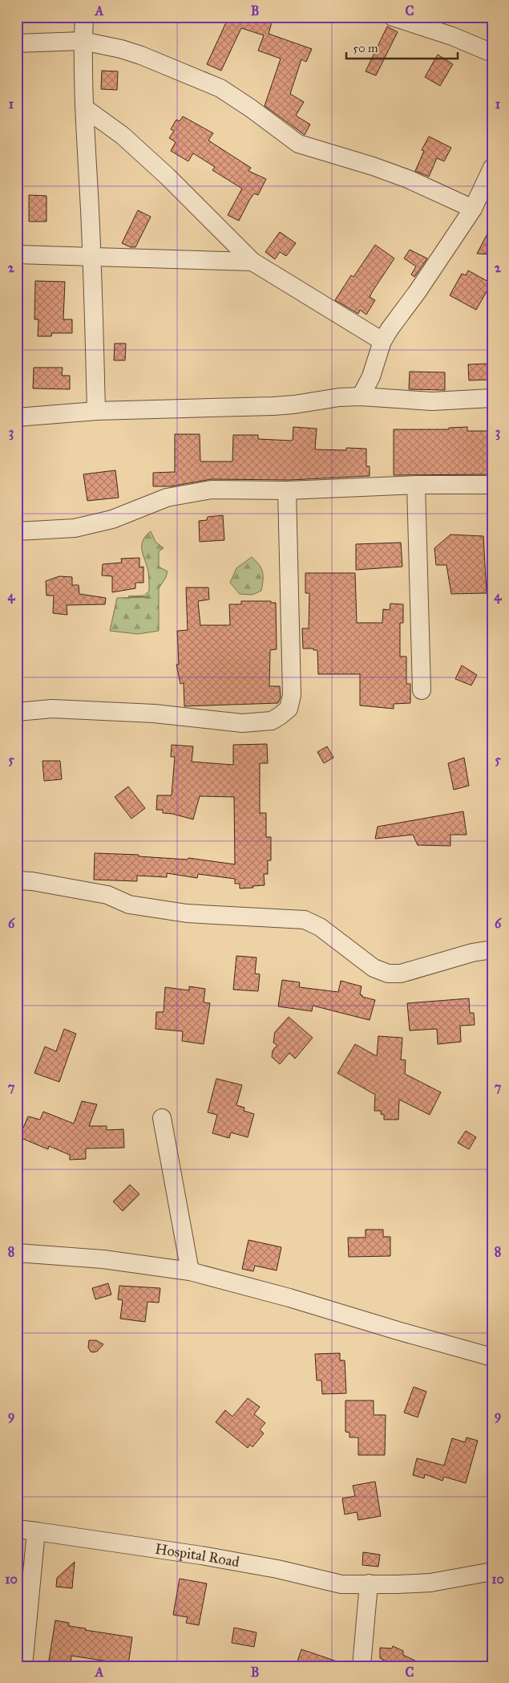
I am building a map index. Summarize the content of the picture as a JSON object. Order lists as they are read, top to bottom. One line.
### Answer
{"streets":{"street":["Hospital Road"]},"scale_bar":"50 m","grid":{"columns":["A","B","C"],"rows":["1","2","3","4","5","6","7","8","9","10"]}}
